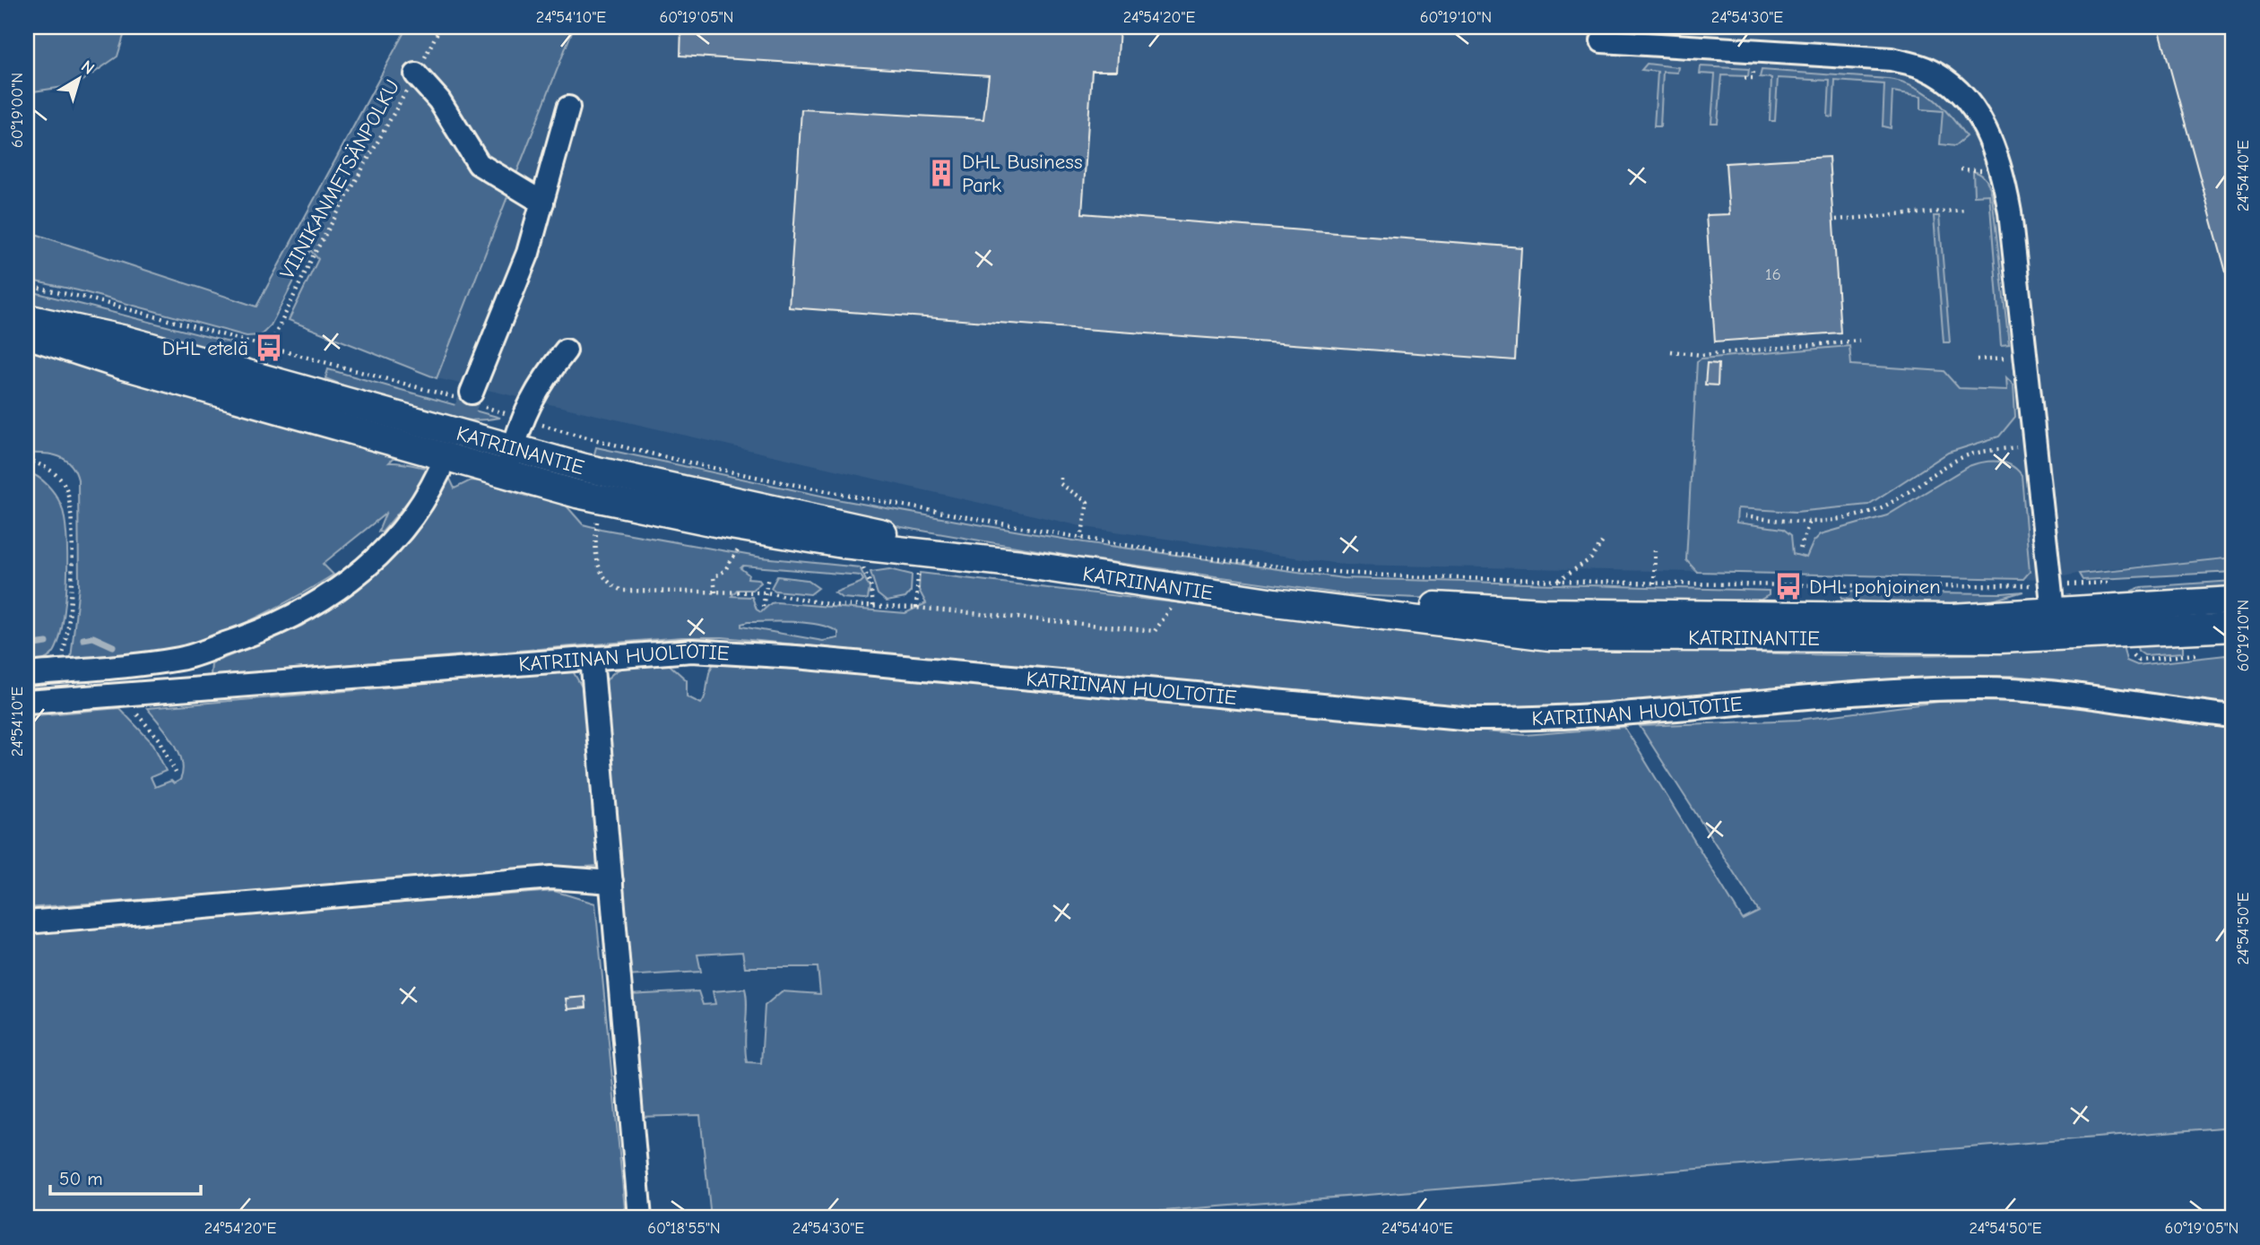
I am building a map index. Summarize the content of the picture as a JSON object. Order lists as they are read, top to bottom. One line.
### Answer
{"streets":{"main road":["KATRIINANTIE"],"lane":["KATRIINAN HUOLTOTIE"],"path":["VIINIKANMETSÄNPOLKU"]},"places":{"building":["DHL Business Park"],"bus stop":["DHL etelä","DHL pohjoinen"]},"house_numbers":["16"],"scale_bar":"50 m","north":"top right","coordinates":["24°54'10\"E","60°19'05\"N","24°54'20\"E","60°19'10\"N","24°54'30\"E","60°19'00\"N","24°54'40\"E","24°54'50\"E","60°18'55\"N"]}
